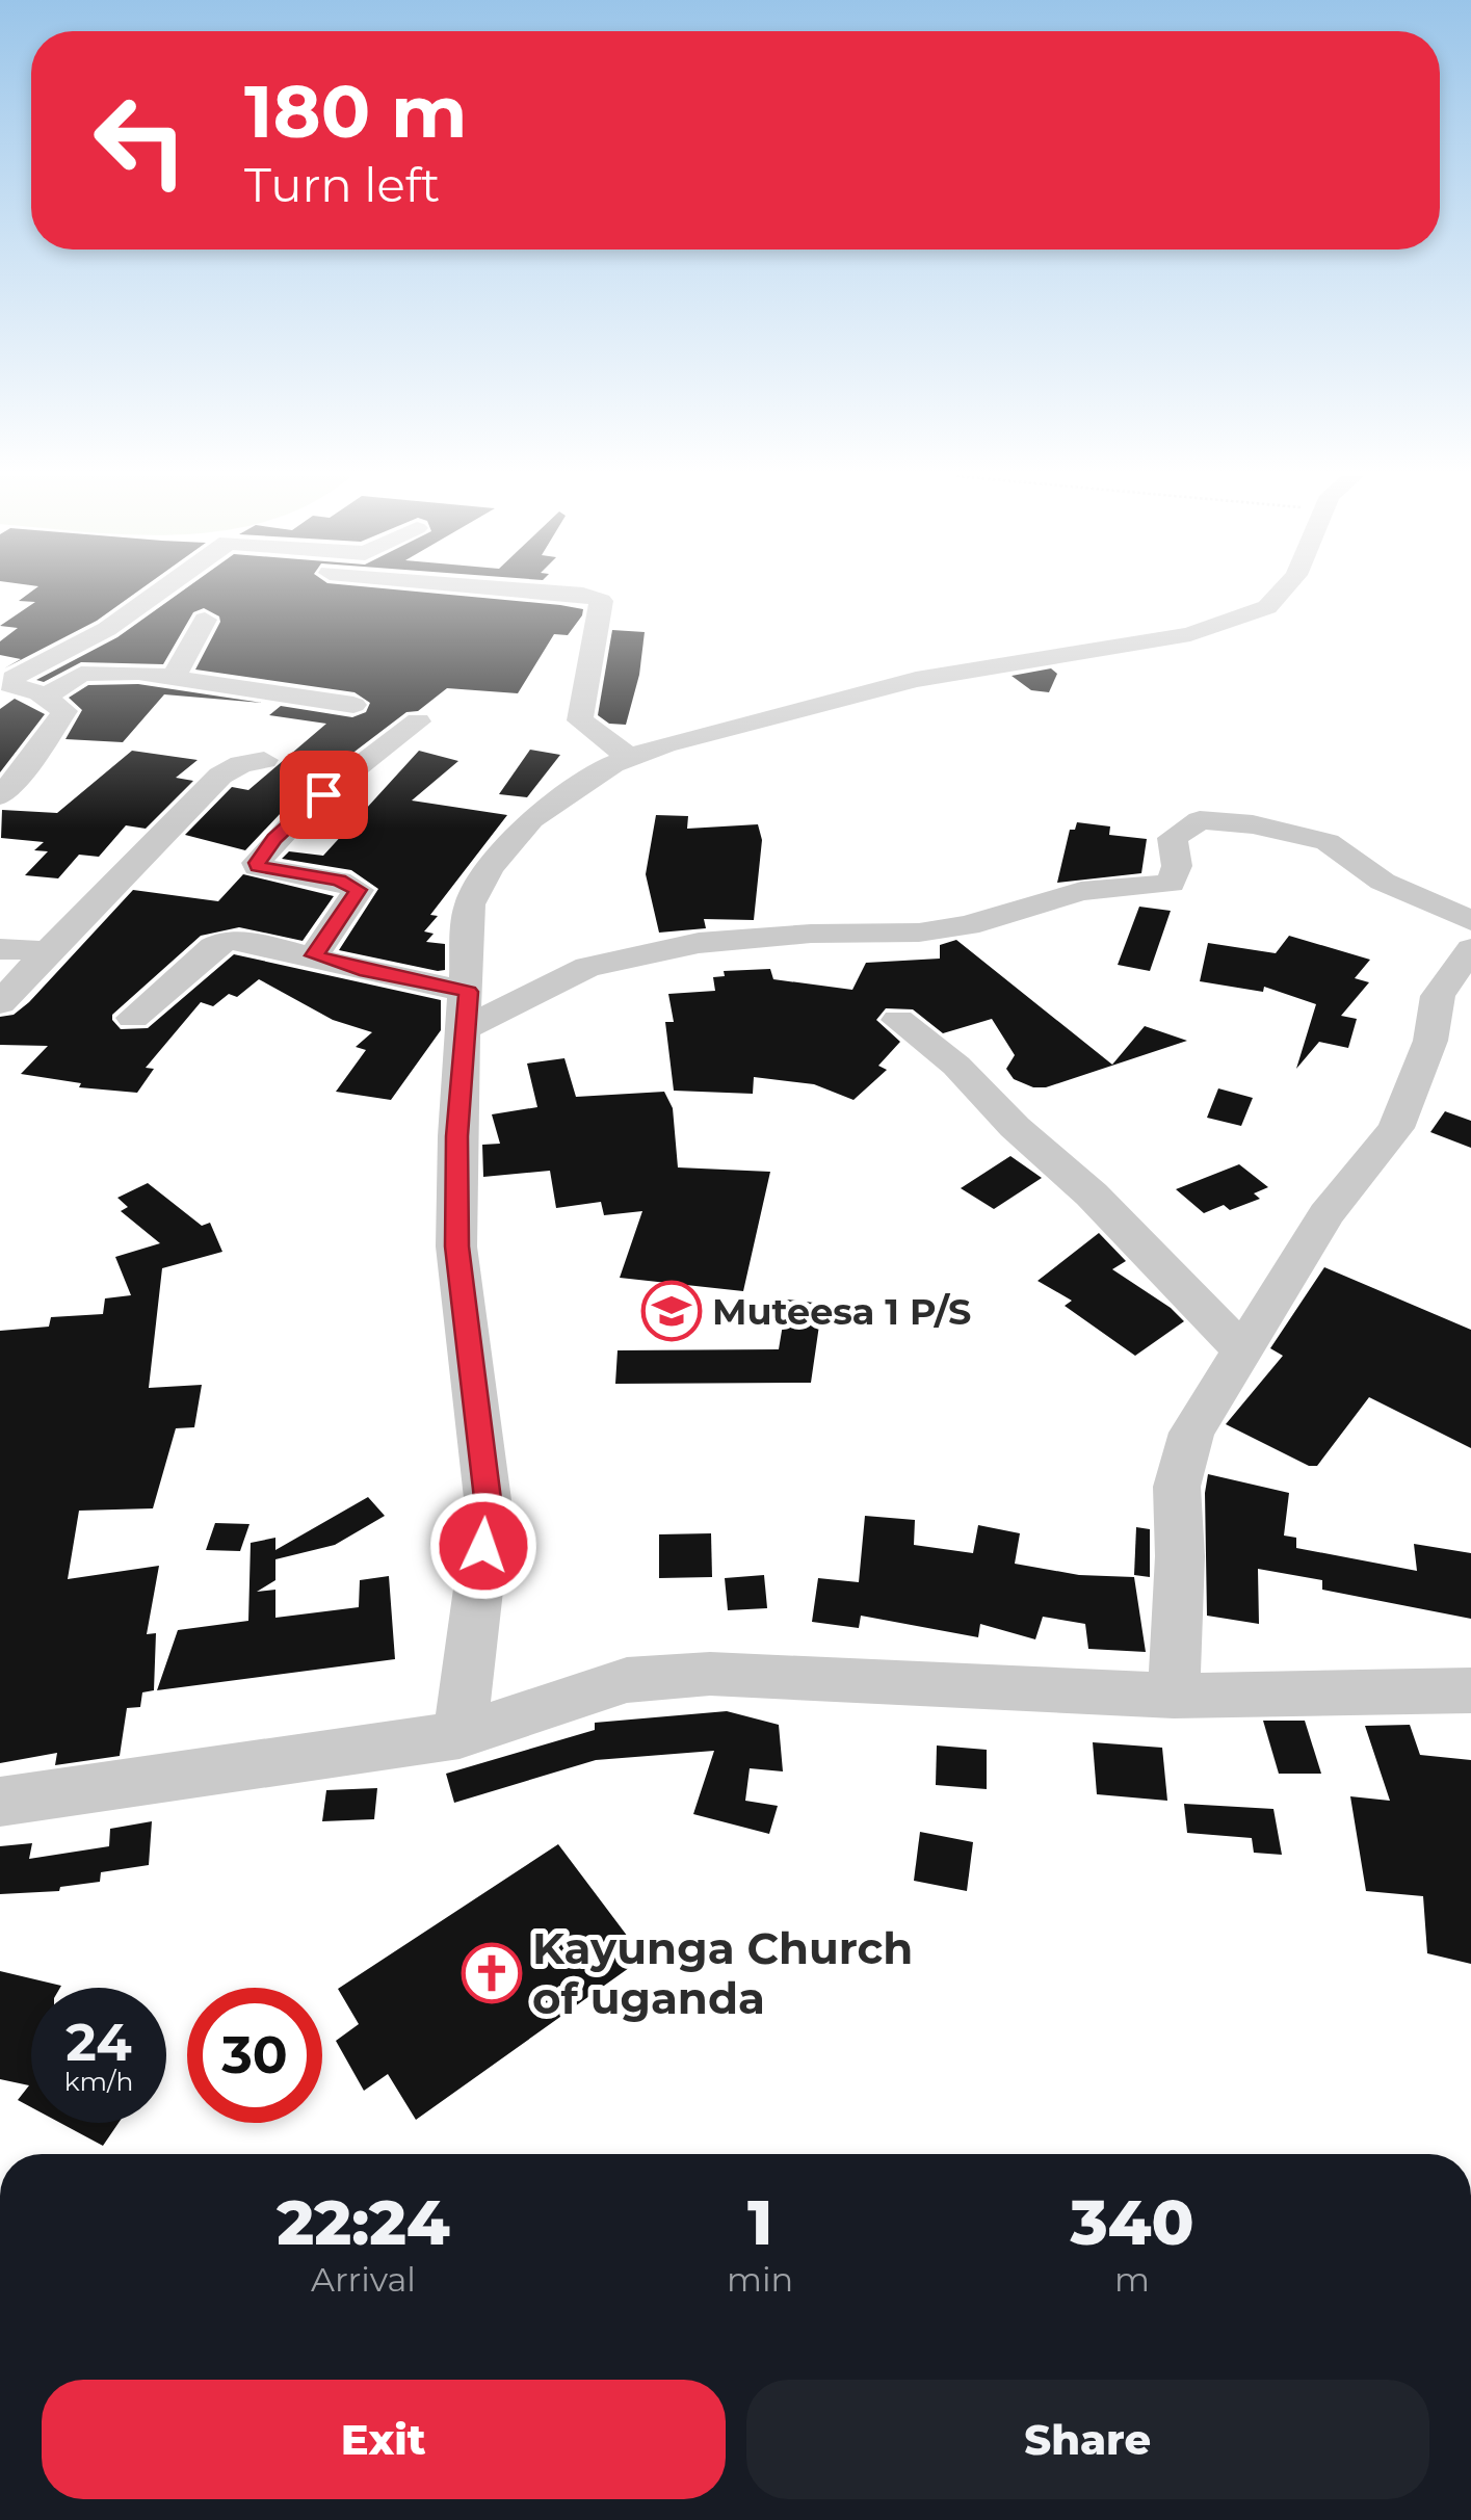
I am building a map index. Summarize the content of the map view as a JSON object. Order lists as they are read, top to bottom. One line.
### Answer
{"places":{"school or university":["Muteesa 1 P/S"],"church":["Kayunga Church of uganda"]},"page":{"turn":["180 m","Turn left"],"speed":"24 km/h","limit":"30","eta":["22:24","Arrival","1","min","340","m"],"buttons":["Exit","Share"]}}
